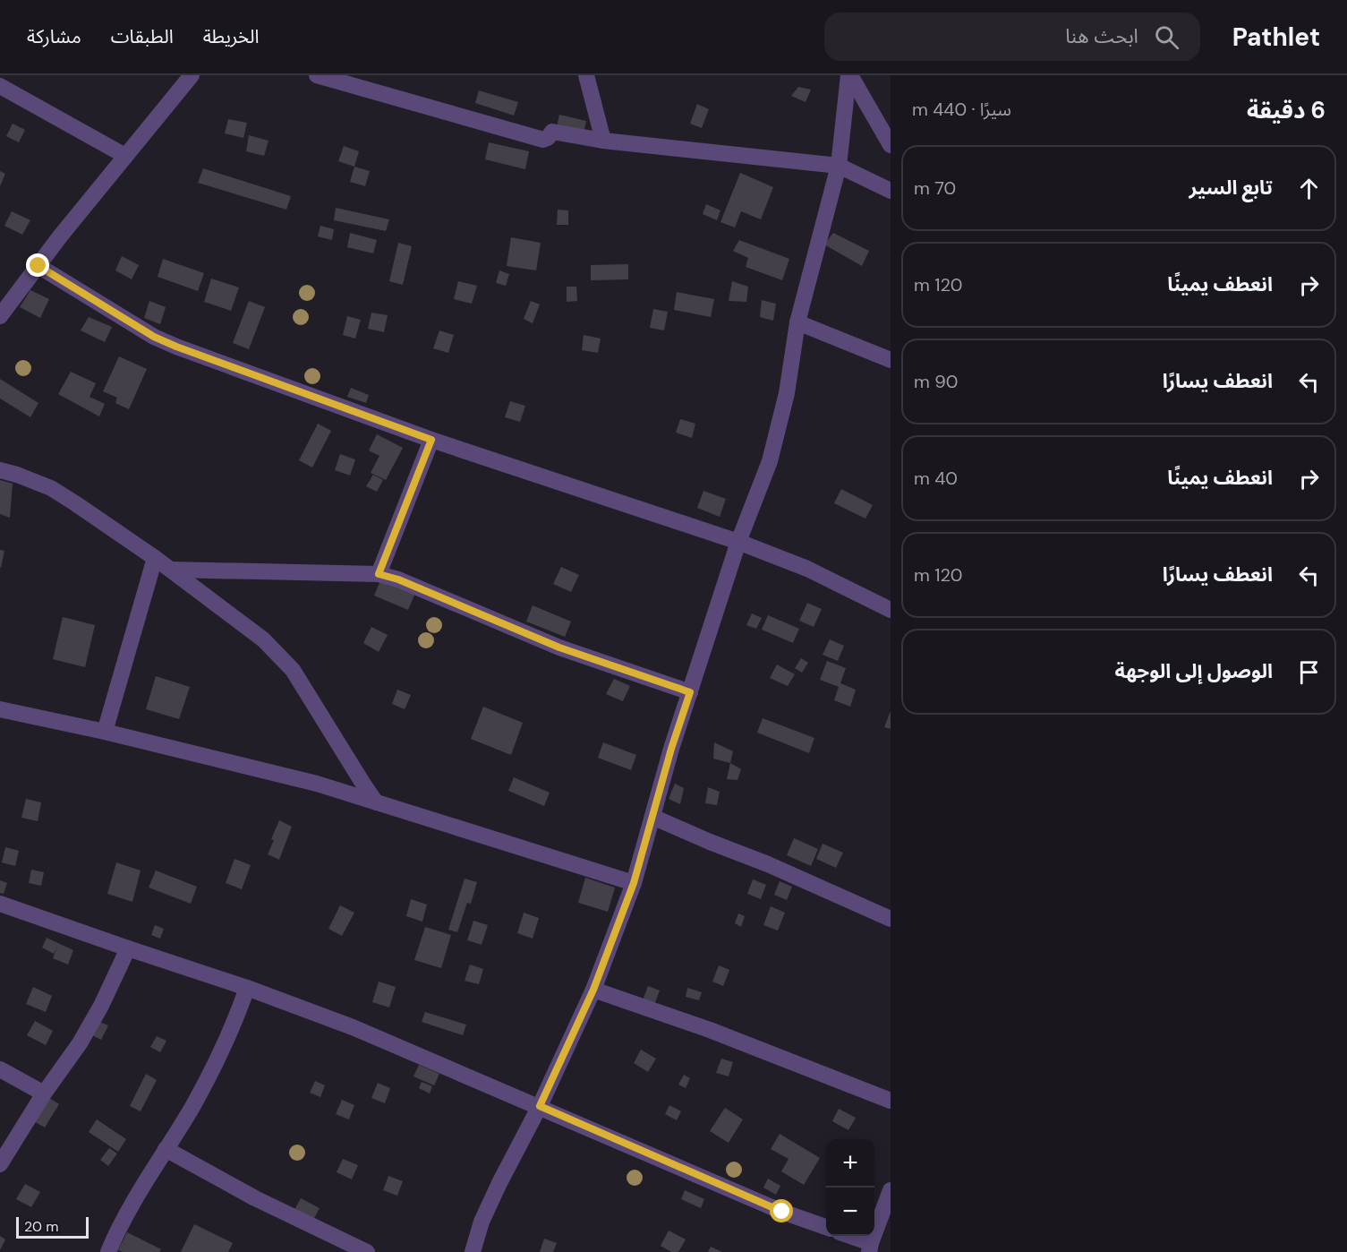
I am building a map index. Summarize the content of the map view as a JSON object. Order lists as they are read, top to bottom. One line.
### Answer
{"scale_bar":"20 m","page":{"header":"Pathlet","search":"ابحث هنا","nav":["الخريطة","الطبقات","مشاركة"],"heading":["6 دقيقة","سيرًا · 440 m"],"list":[["تابع السير","70 m"],["انعطف يمينًا","120 m"],["انعطف يسارًا","90 m"],["انعطف يمينًا","40 m"],["انعطف يسارًا","120 m"],"الوصول إلى الوجهة"],"map_buttons":["+","−"],"scale":"20 m"}}
